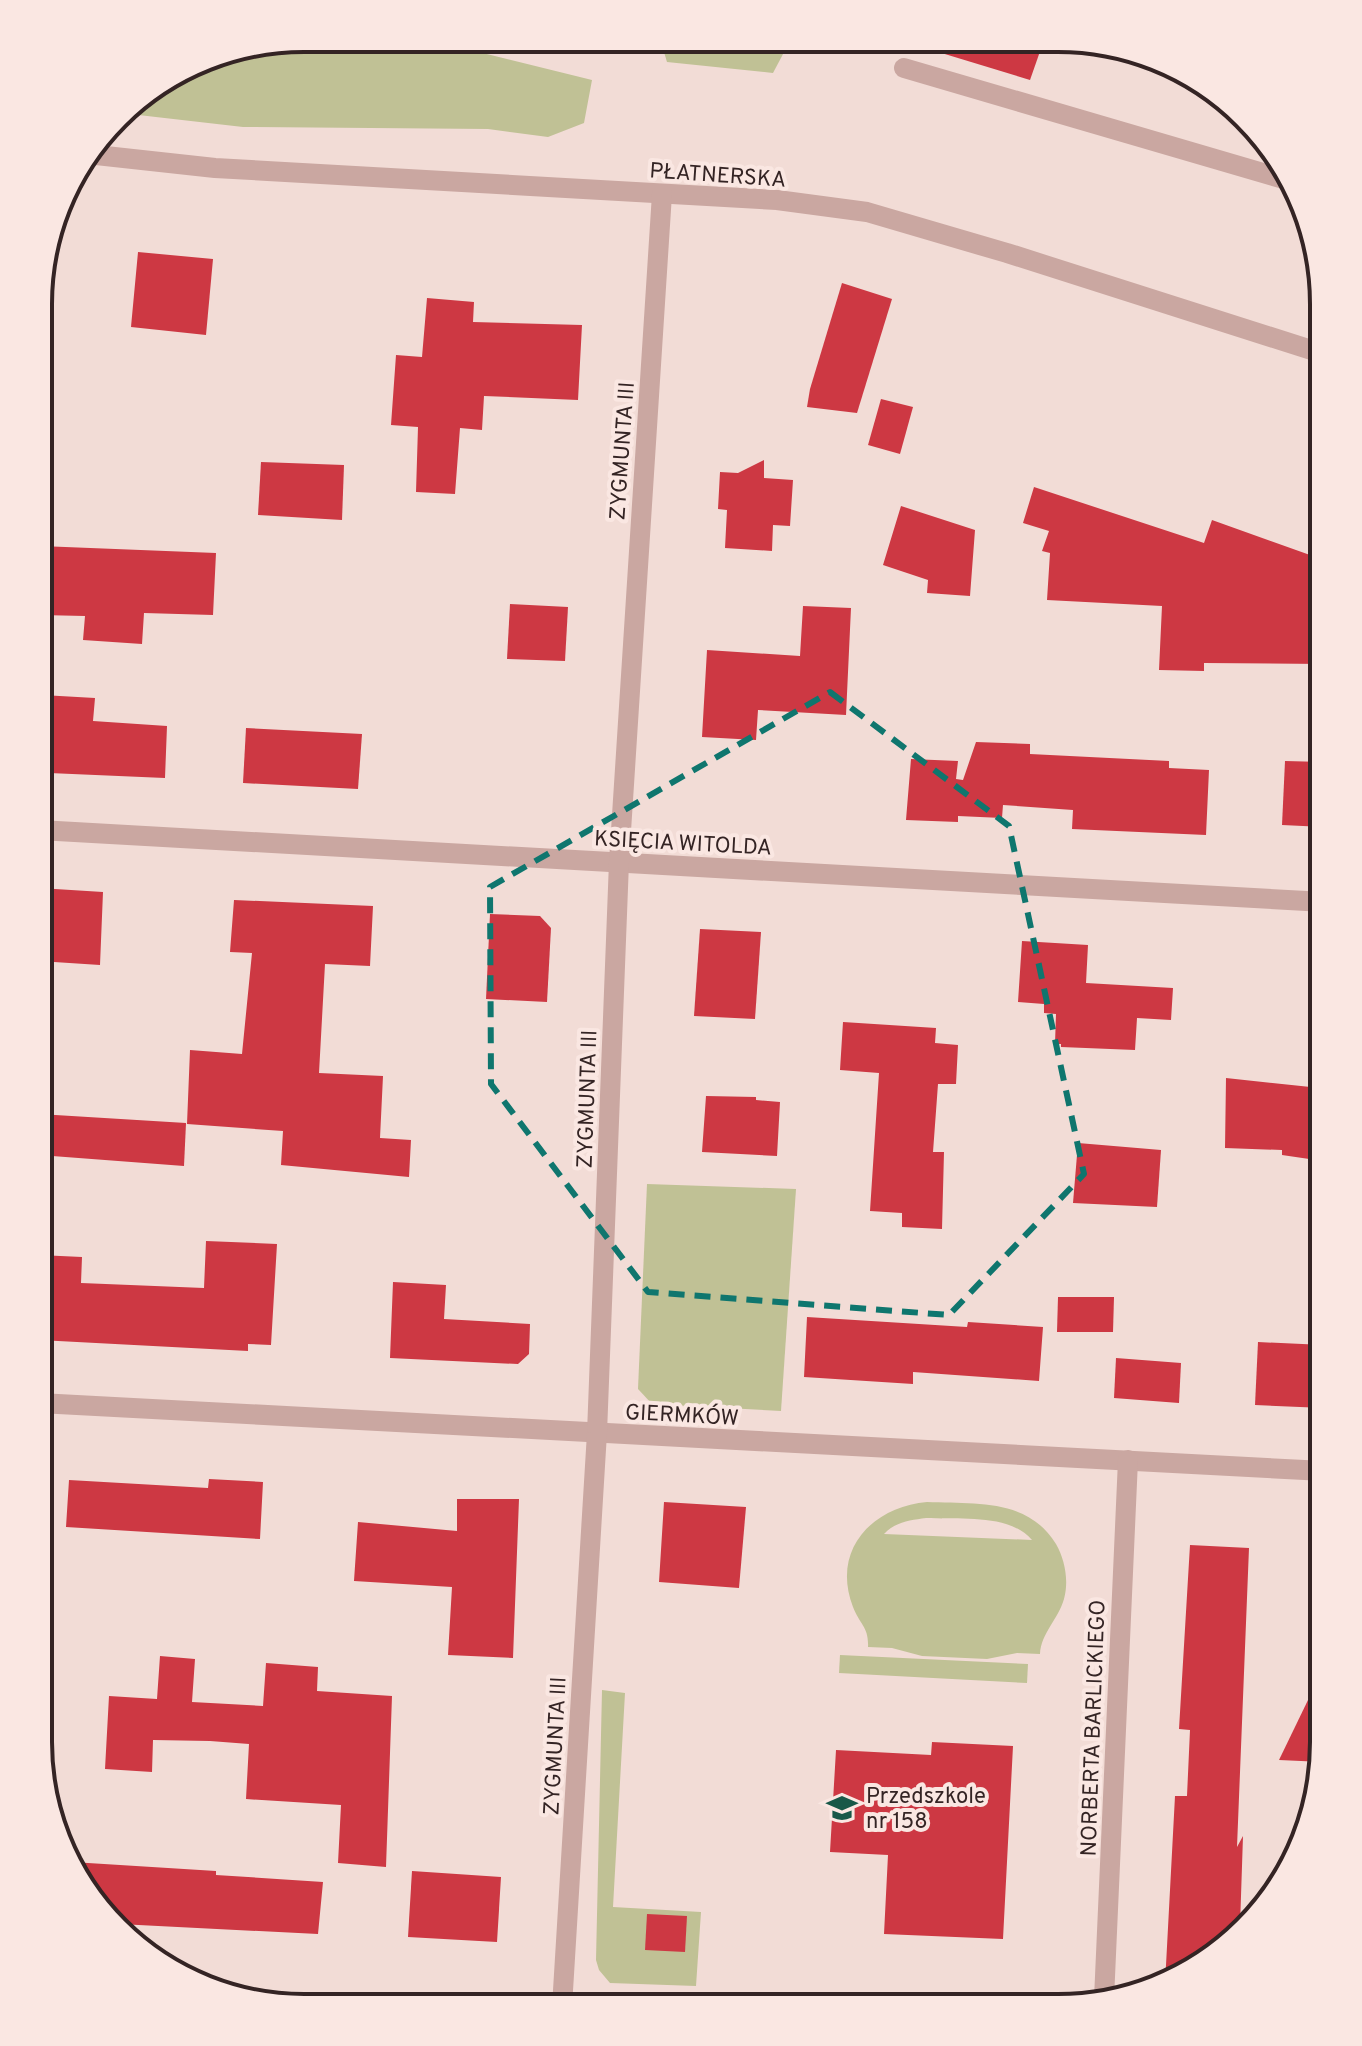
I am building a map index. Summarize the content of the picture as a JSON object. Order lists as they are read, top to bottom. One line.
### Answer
{"streets":{"street":["PŁATNERSKA","ZYGMUNTA III","KSIĘCIA WITOLDA","GIERMKÓW","NORBERTA BARLICKIEGO"]},"crossings":[["PŁATNERSKA","ZYGMUNTA III"],["ZYGMUNTA III","KSIĘCIA WITOLDA"],["ZYGMUNTA III","GIERMKÓW"],["GIERMKÓW","NORBERTA BARLICKIEGO"]],"places":{"school or university":["Przedszkole nr 158"]}}
